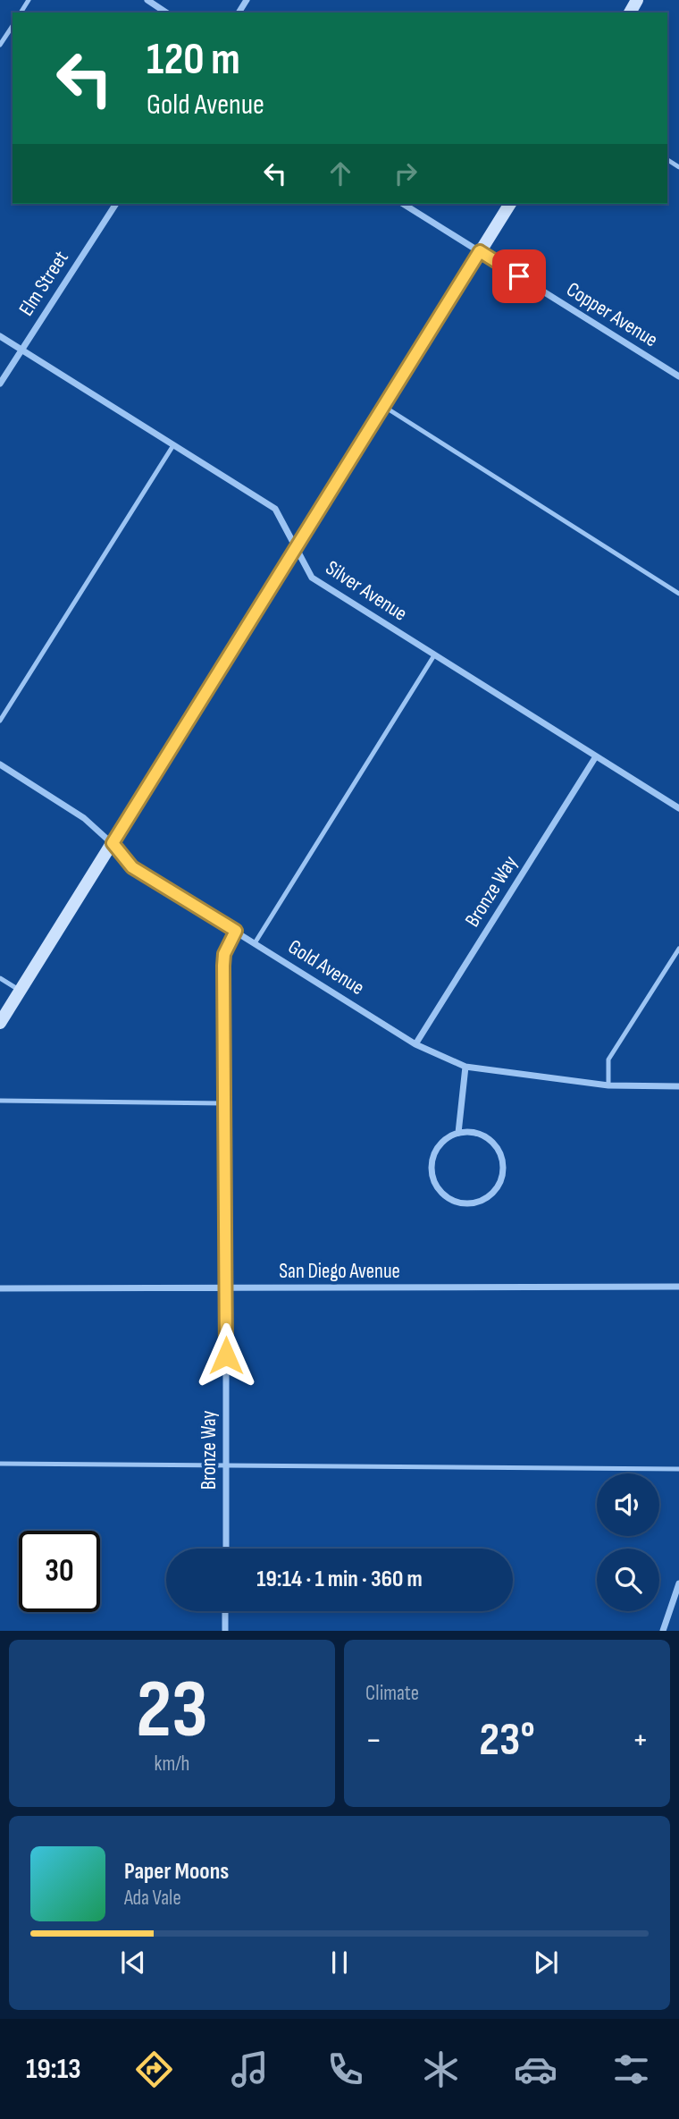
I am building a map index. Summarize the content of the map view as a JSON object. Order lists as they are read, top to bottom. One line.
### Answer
{"streets":{"street":["Elm Street","Copper Avenue","Silver Avenue","Bronze Way","Gold Avenue","San Diego Avenue"]},"crossings":[["Elm Street","Silver Avenue"],["Silver Avenue","Bronze Way"],["Bronze Way","Gold Avenue"],["Bronze Way","San Diego Avenue"]],"page":{"turn":["120 m","Gold Avenue"],"limit":"30","trip":"19:14 · 1 min · 360 m","tile":[["23","km/h"],"Climate"],"heat":["−","23°","+"],"song":["Paper Moons","Ada Vale"],"tabs":"19:13"}}
